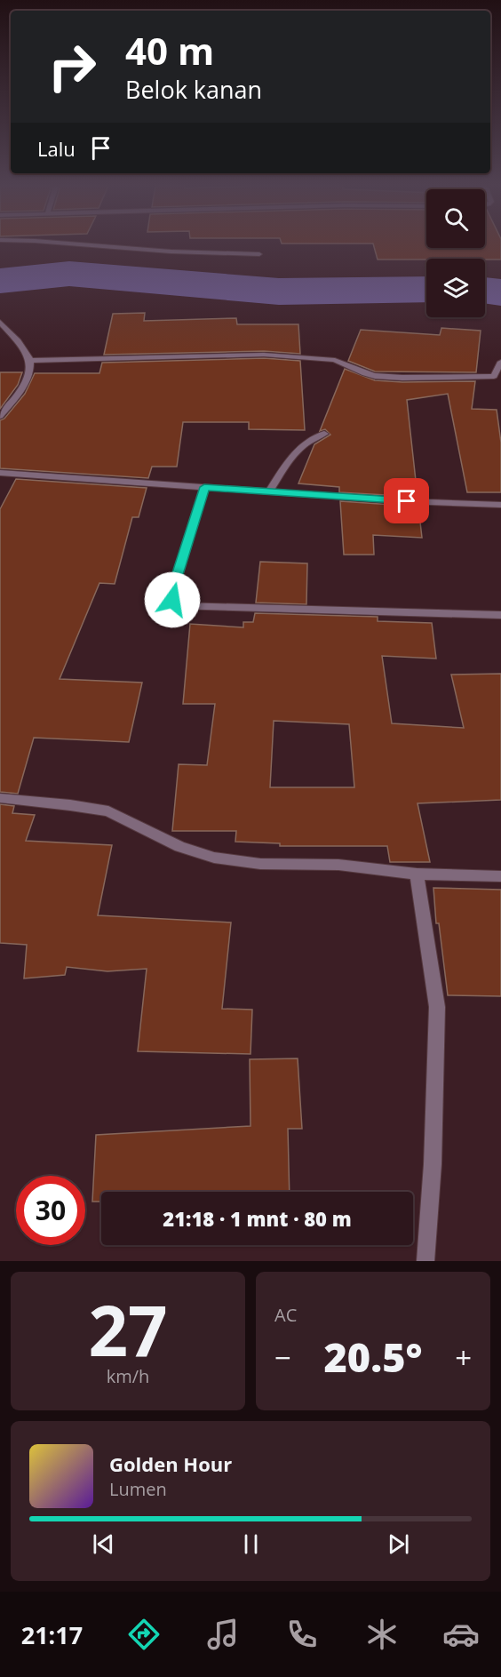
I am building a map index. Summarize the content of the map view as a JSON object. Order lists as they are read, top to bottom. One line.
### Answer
{"page":{"turn":["40 m","Belok kanan"],"then":"Lalu","limit":"30","trip":"21:18 · 1 mnt · 80 m","tile":[["27","km/h"],"AC"],"heat":["−","20.5°","+"],"song":["Golden Hour","Lumen"],"tabs":"21:17"}}
